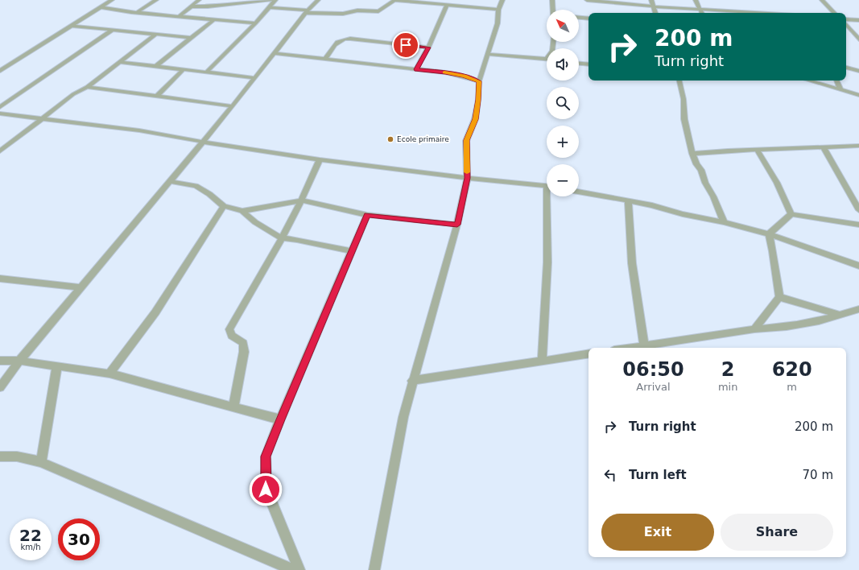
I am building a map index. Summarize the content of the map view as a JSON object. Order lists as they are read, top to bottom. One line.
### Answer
{"places":["Ecole primaire"],"north":"top left","page":{"map_buttons":["+","−"],"turn":["200 m","Turn right"],"eta":["06:50","Arrival","2","min","620","m"],"list":[{"name":"Turn right","value":"200 m"},{"name":"Turn left","value":"70 m"}],"buttons":["Exit","Share"],"speed":"22 km/h","limit":"30"}}
